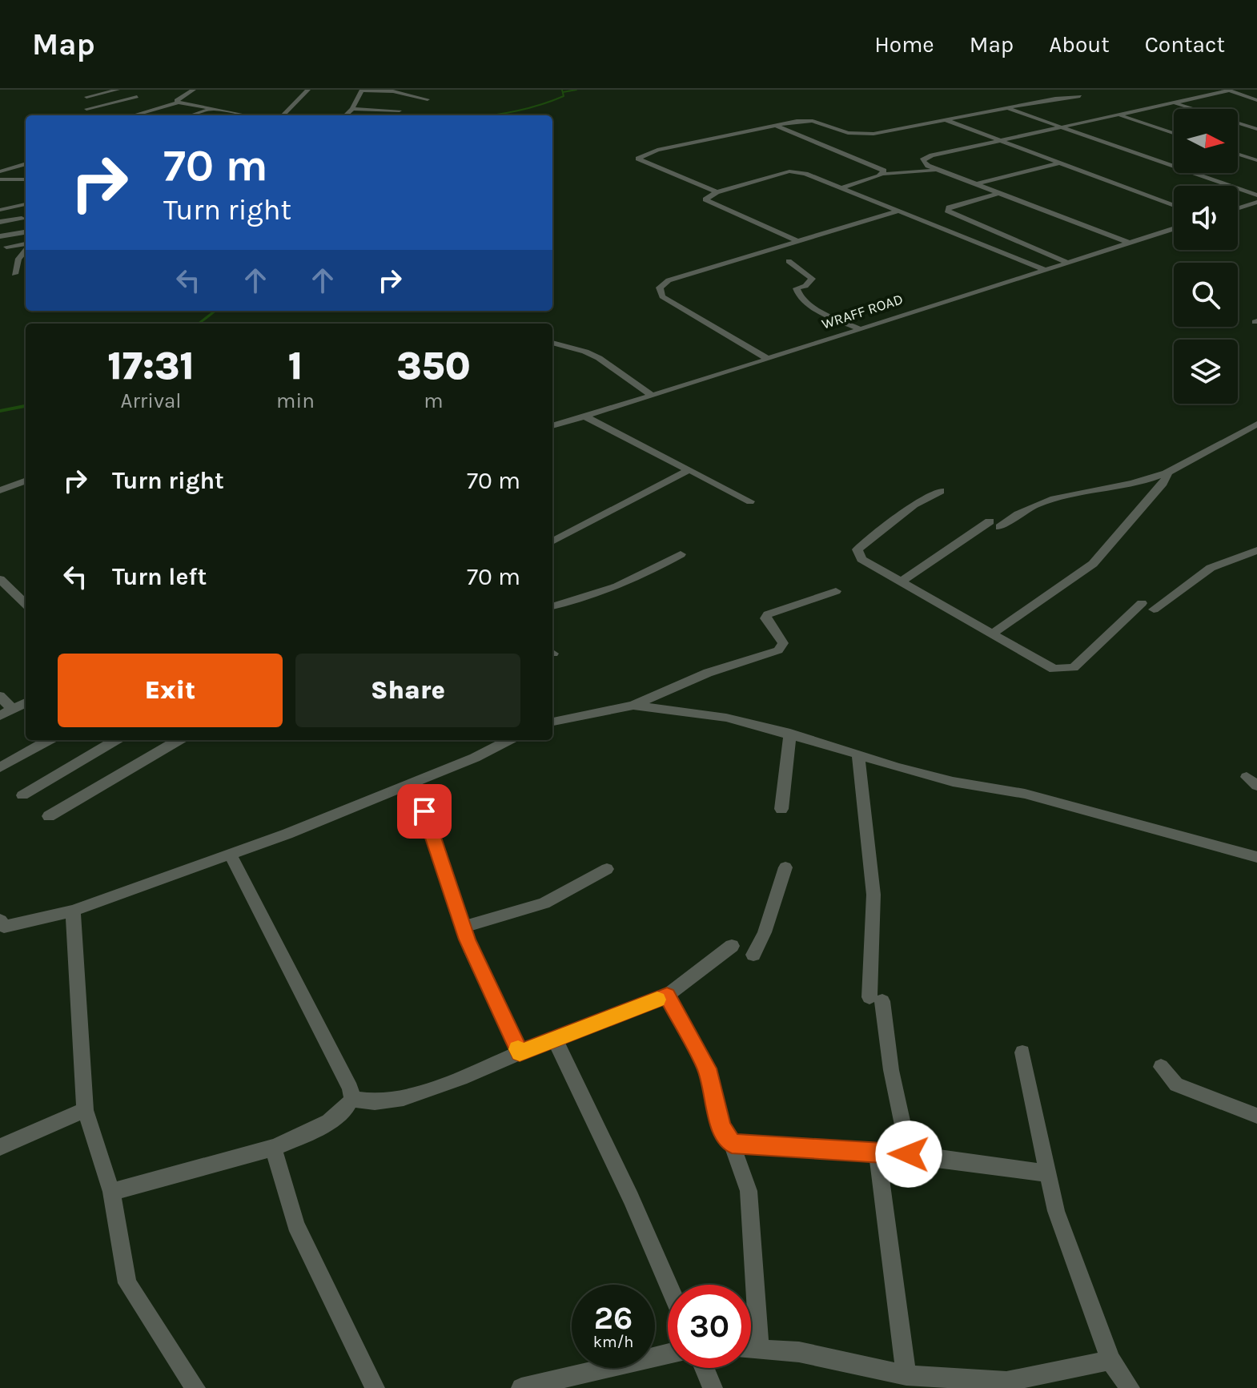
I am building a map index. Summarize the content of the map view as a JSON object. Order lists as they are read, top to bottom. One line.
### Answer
{"streets":{"street":["WRAFF ROAD"]},"north":"right","page":{"header":"Map","nav":["Home","Map","About","Contact"],"turn":["70 m","Turn right"],"eta":["17:31","Arrival","1","min","350","m"],"list":[{"name":"Turn right","value":"70 m"},{"name":"Turn left","value":"70 m"}],"buttons":["Exit","Share"],"speed":"26 km/h","limit":"30"}}
